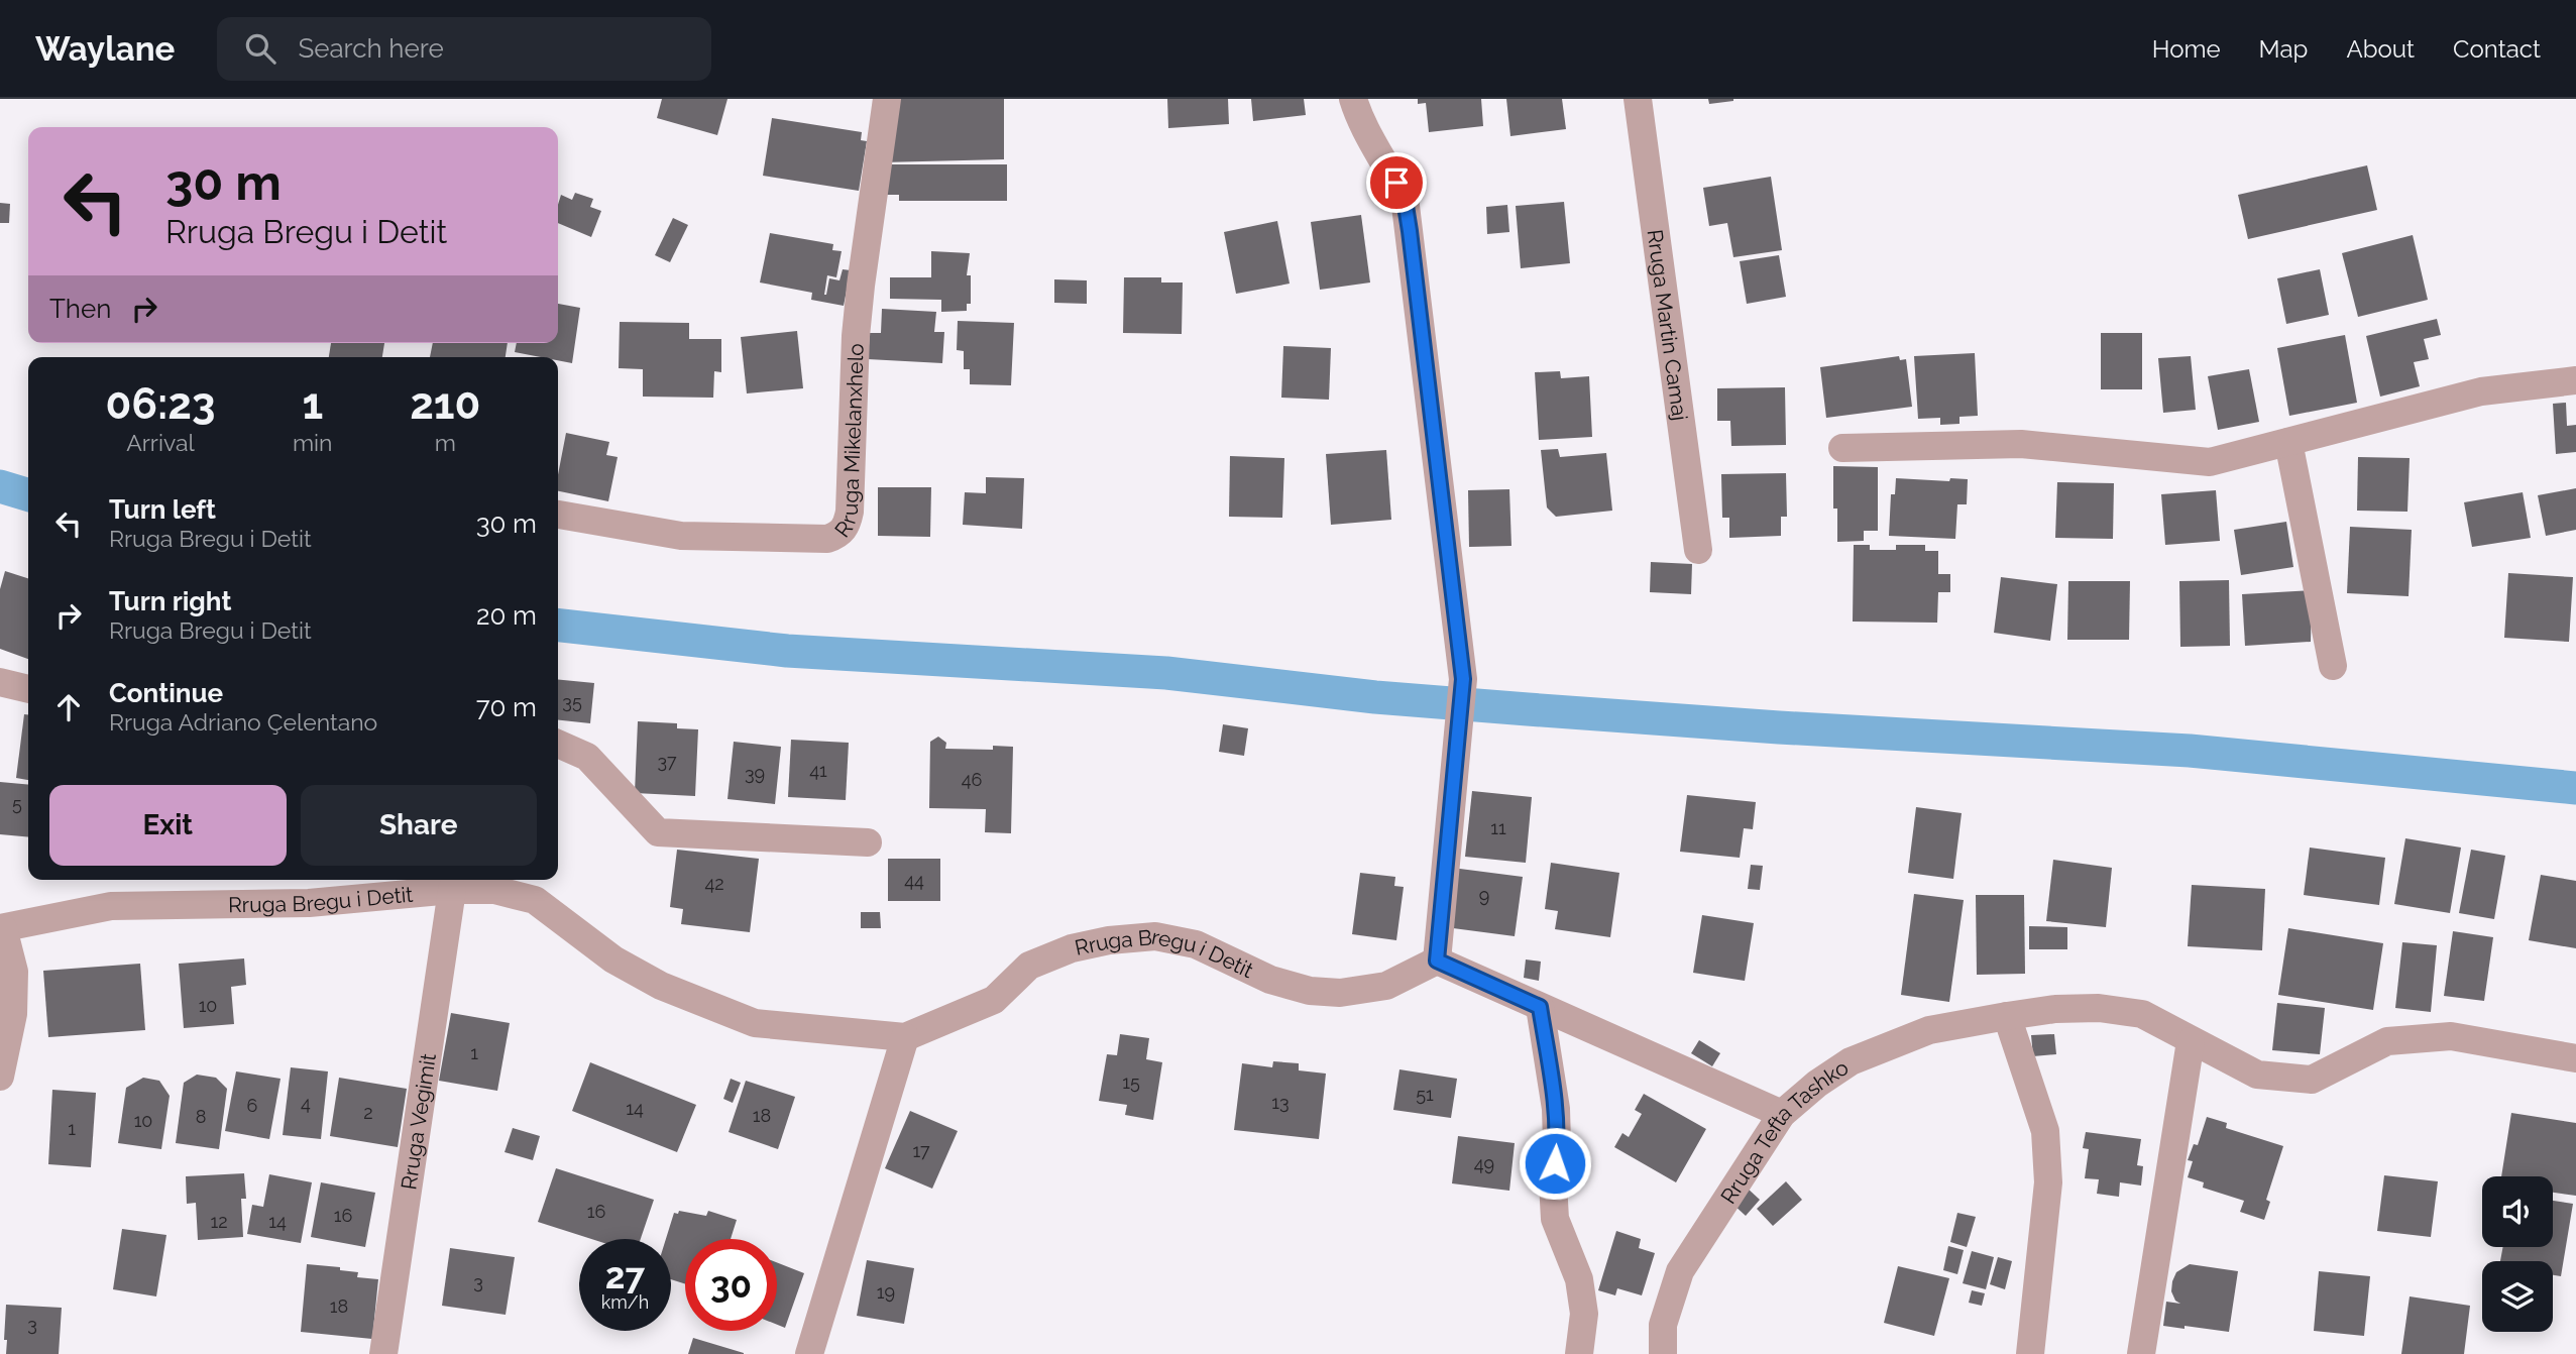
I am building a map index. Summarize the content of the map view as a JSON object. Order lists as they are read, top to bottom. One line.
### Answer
{"streets":{"street":["Rruga Martin Camaj","Rruga Mikelanxhelo","Rruga Bregu i Detit","Rruga Vegimit","Rruga Tefta Tashko"]},"crossings":[["Rruga Bregu i Detit","Rruga Vegimit"]],"house_numbers":["35","37","41","39","46","5","11","44","42","9","10","1","15","51","13","4","6","14","2","18","8","10","1","17","49","16","16","12","14","3","19","18","3"],"page":{"header":"Waylane","search":"Search here","nav":["Home","Map","About","Contact"],"turn":["30 m","Rruga Bregu i Detit"],"then":"Then","eta":["06:23","Arrival","1","min","210","m"],"list":[{"name":"Turn left","note":"Rruga Bregu i Detit","value":"30 m"},{"name":"Turn right","note":"Rruga Bregu i Detit","value":"20 m"},{"name":"Continue","note":"Rruga Adriano Çelentano","value":"70 m"}],"buttons":["Exit","Share"],"speed":"27 km/h","limit":"30"}}
